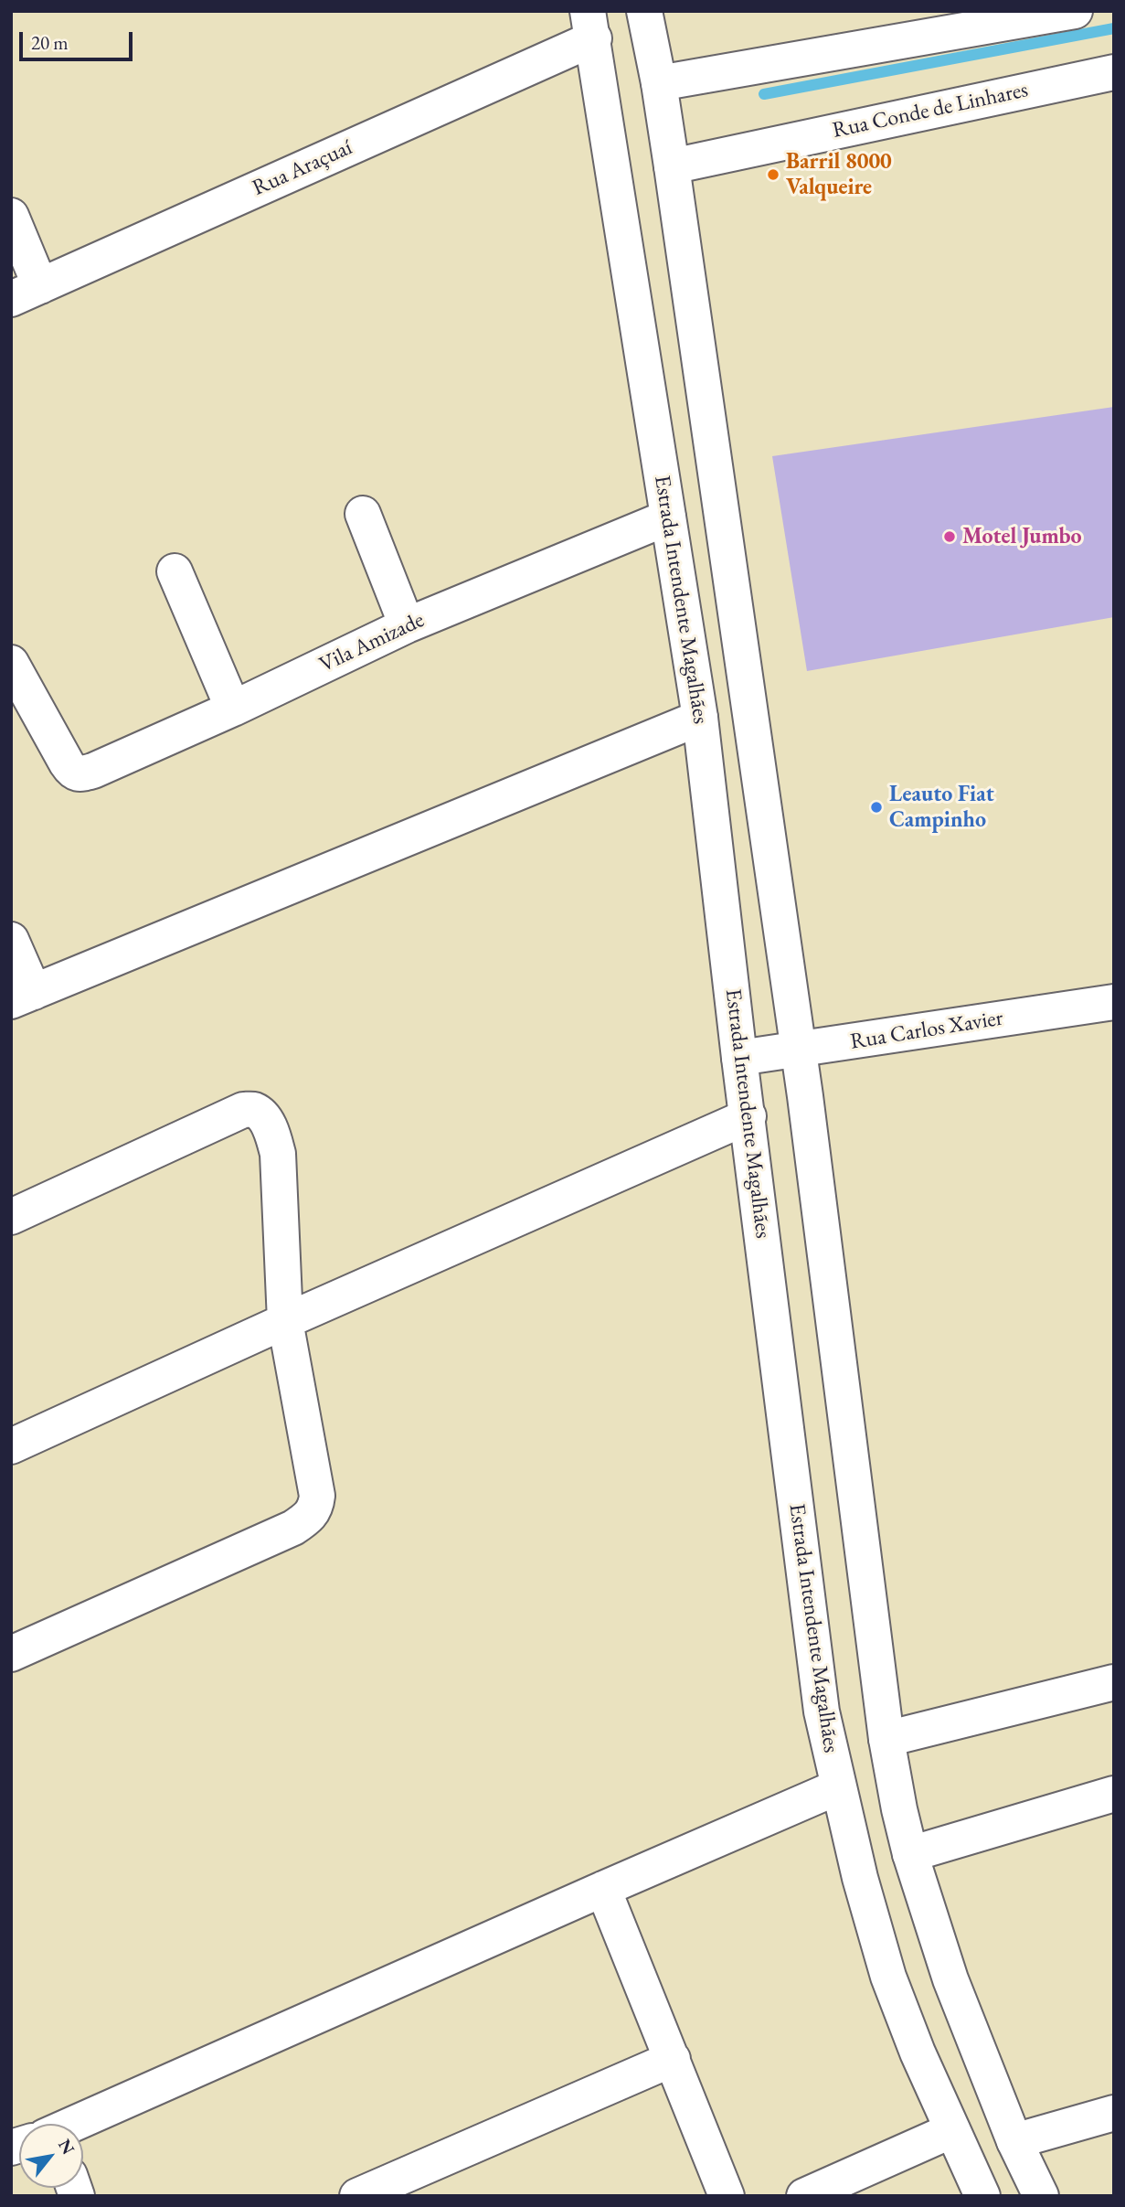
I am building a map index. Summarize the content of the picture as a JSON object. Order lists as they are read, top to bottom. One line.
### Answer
{"streets":{"street":["Rua Conde de Linhares","Rua Araçuaí","Estrada Intendente Magalhães","Vila Amizade","Rua Carlos Xavier"]},"crossings":[["Rua Araçuaí","Estrada Intendente Magalhães"],["Estrada Intendente Magalhães","Vila Amizade"],["Estrada Intendente Magalhães","Rua Carlos Xavier"]],"places":["Barril 8000 Valqueire","Motel Jumbo","Leauto Fiat Campinho"],"scale_bar":"20 m","north":"top right"}
